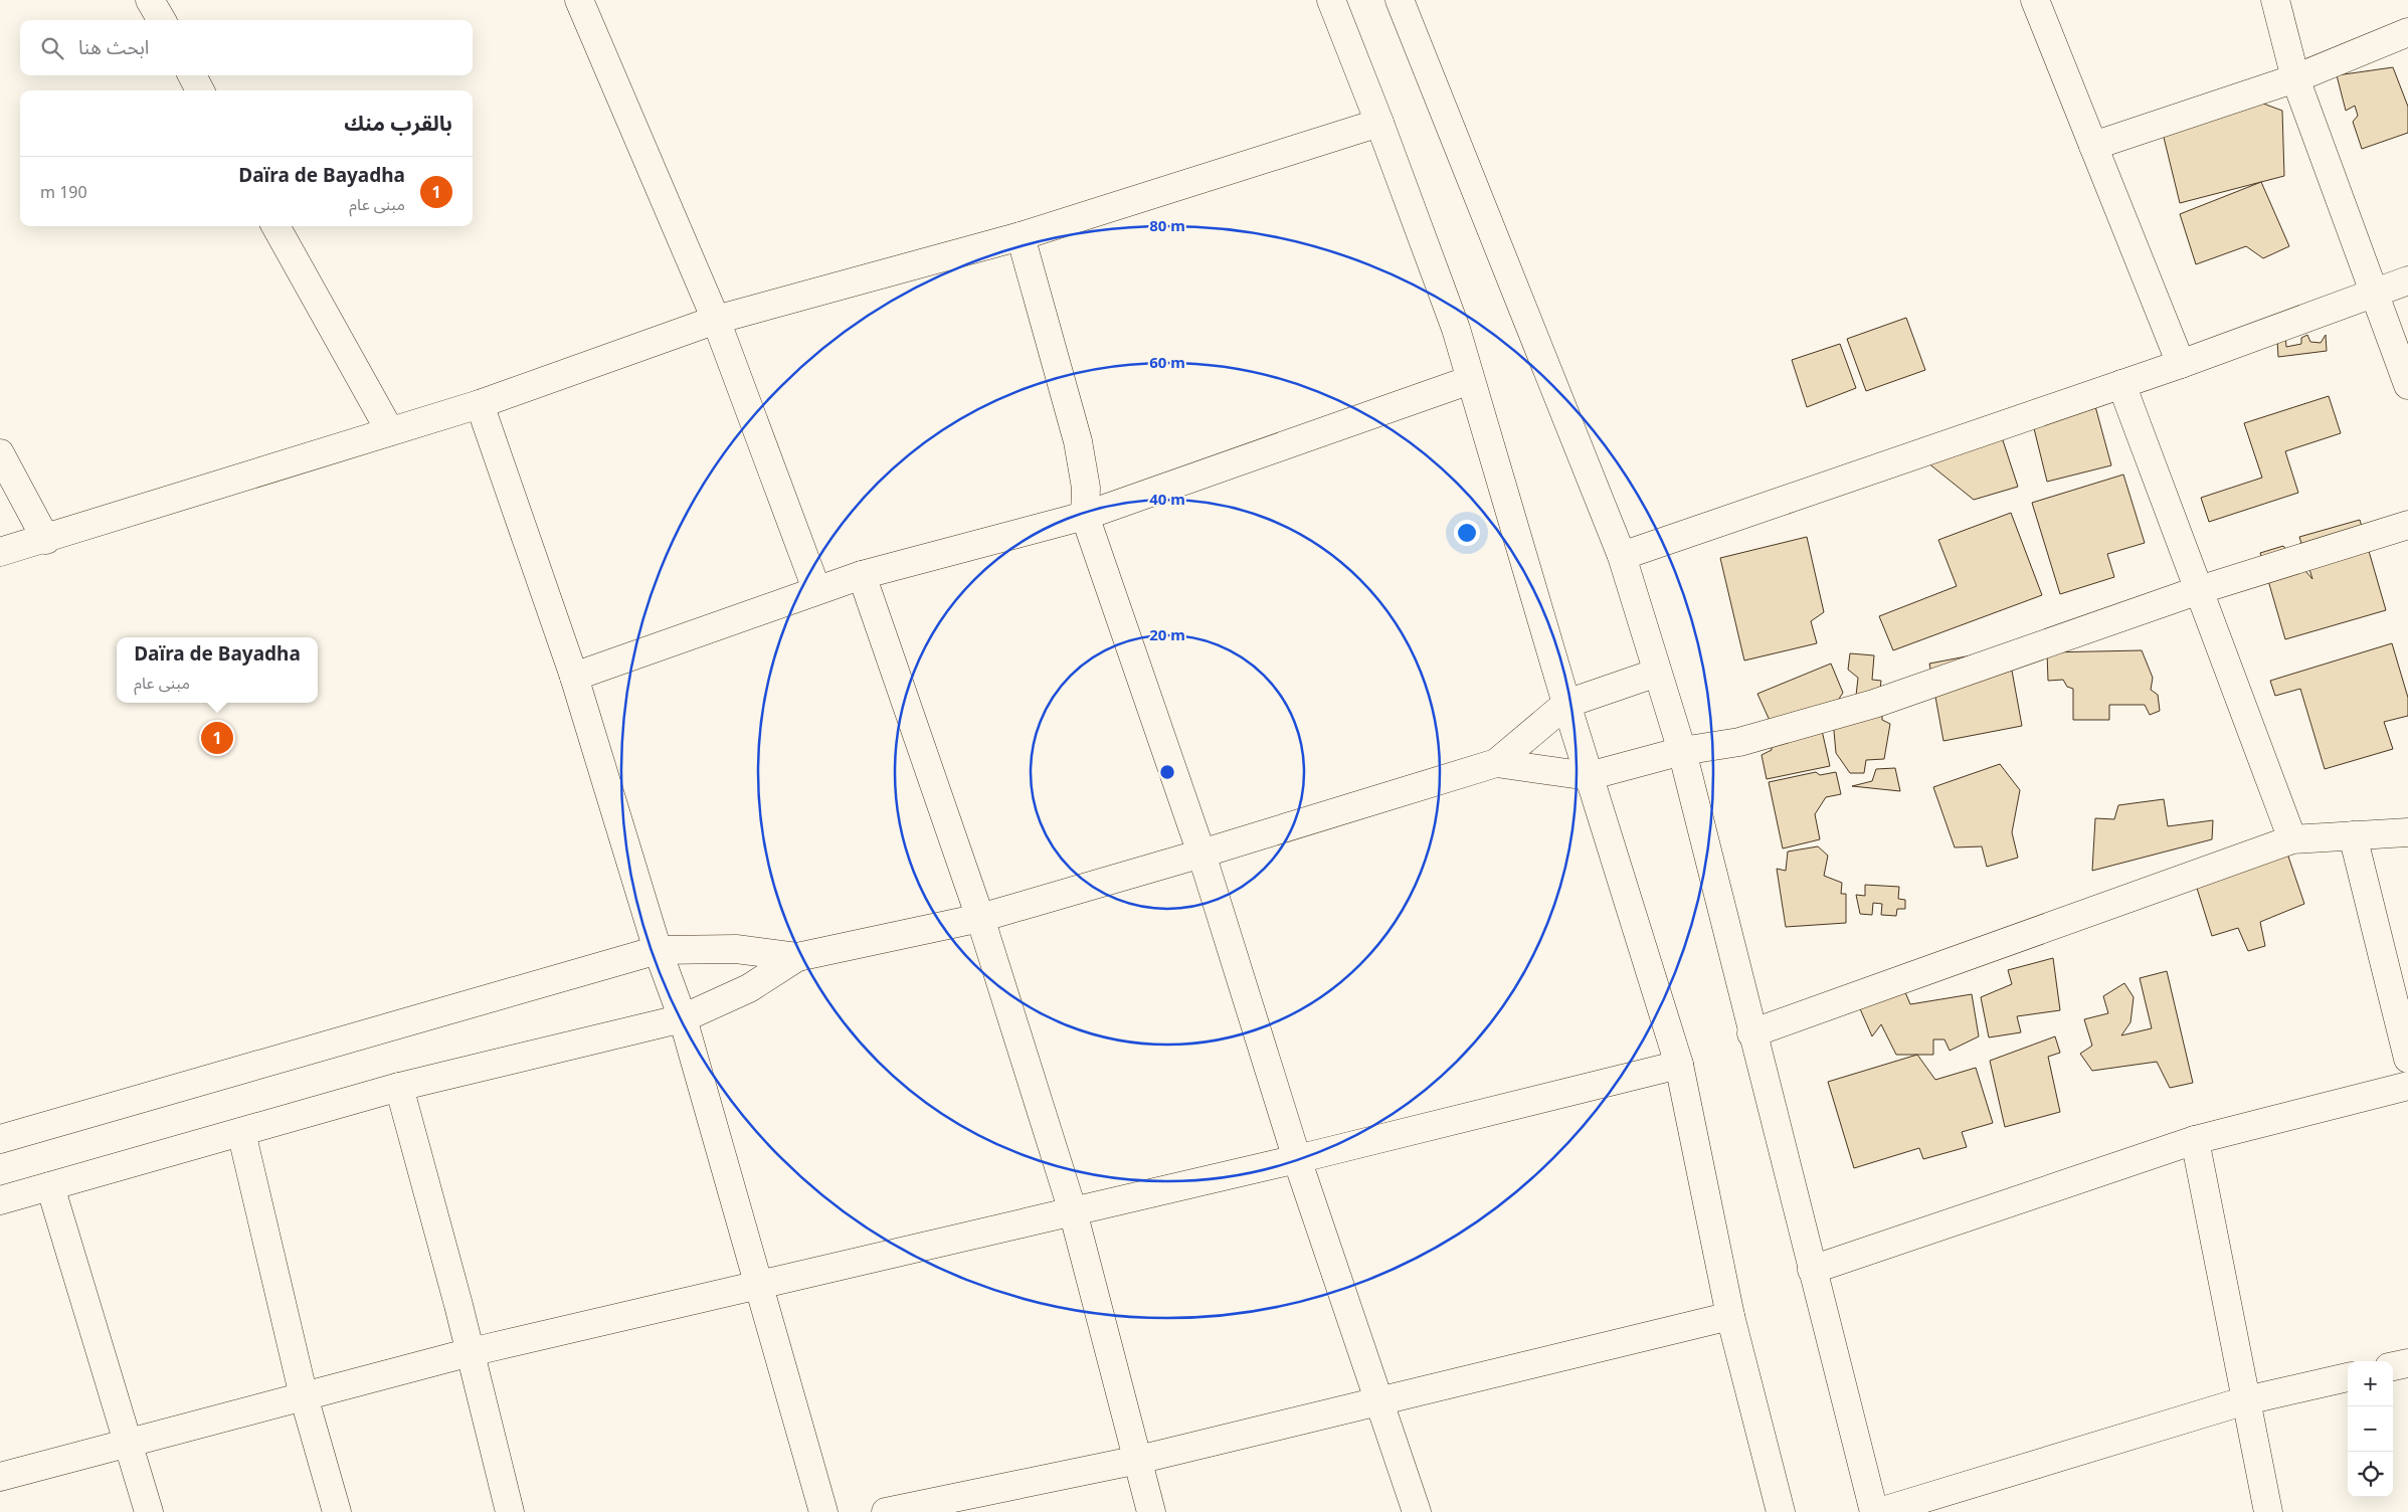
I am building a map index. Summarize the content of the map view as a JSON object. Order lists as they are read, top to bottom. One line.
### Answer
{"page":{"search":"ابحث هنا","heading":"بالقرب منك","list":[{"mark":"1","name":"Daïra de Bayadha","note":"مبنى عام","value":"190 m"}],"popup":["Daïra de Bayadha","مبنى عام"],"pins":"1","map_buttons":["+","−"]},"rings":["80 m","60 m","40 m","20 m"]}
